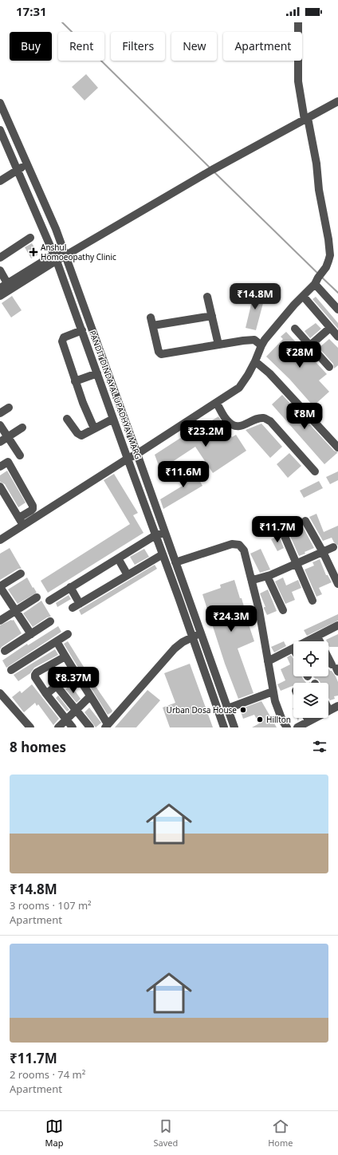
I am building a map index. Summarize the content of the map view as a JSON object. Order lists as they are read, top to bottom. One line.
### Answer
{"streets":{"street":["PANDIT DINDAYAL UPADHYAY MARG"]},"places":{"health":["Anshul Homoeopathy Clinic"],"other":["Urban Dosa House","Hillton"]},"page":{"status":"17:31","chip":["Buy","Rent","Filters","New","Apartment"],"price":["₹14.8M","₹28M","₹8M","₹23.2M","₹11.6M","₹11.7M","₹24.3M","₹8.37M"],"heading":"8 homes","list":[{"name":"₹14.8M","note":"3 rooms · 107 m² · Apartment"},{"name":"₹11.7M","note":"2 rooms · 74 m² · Apartment"}],"tabs":["Map","Saved","Home"]}}
